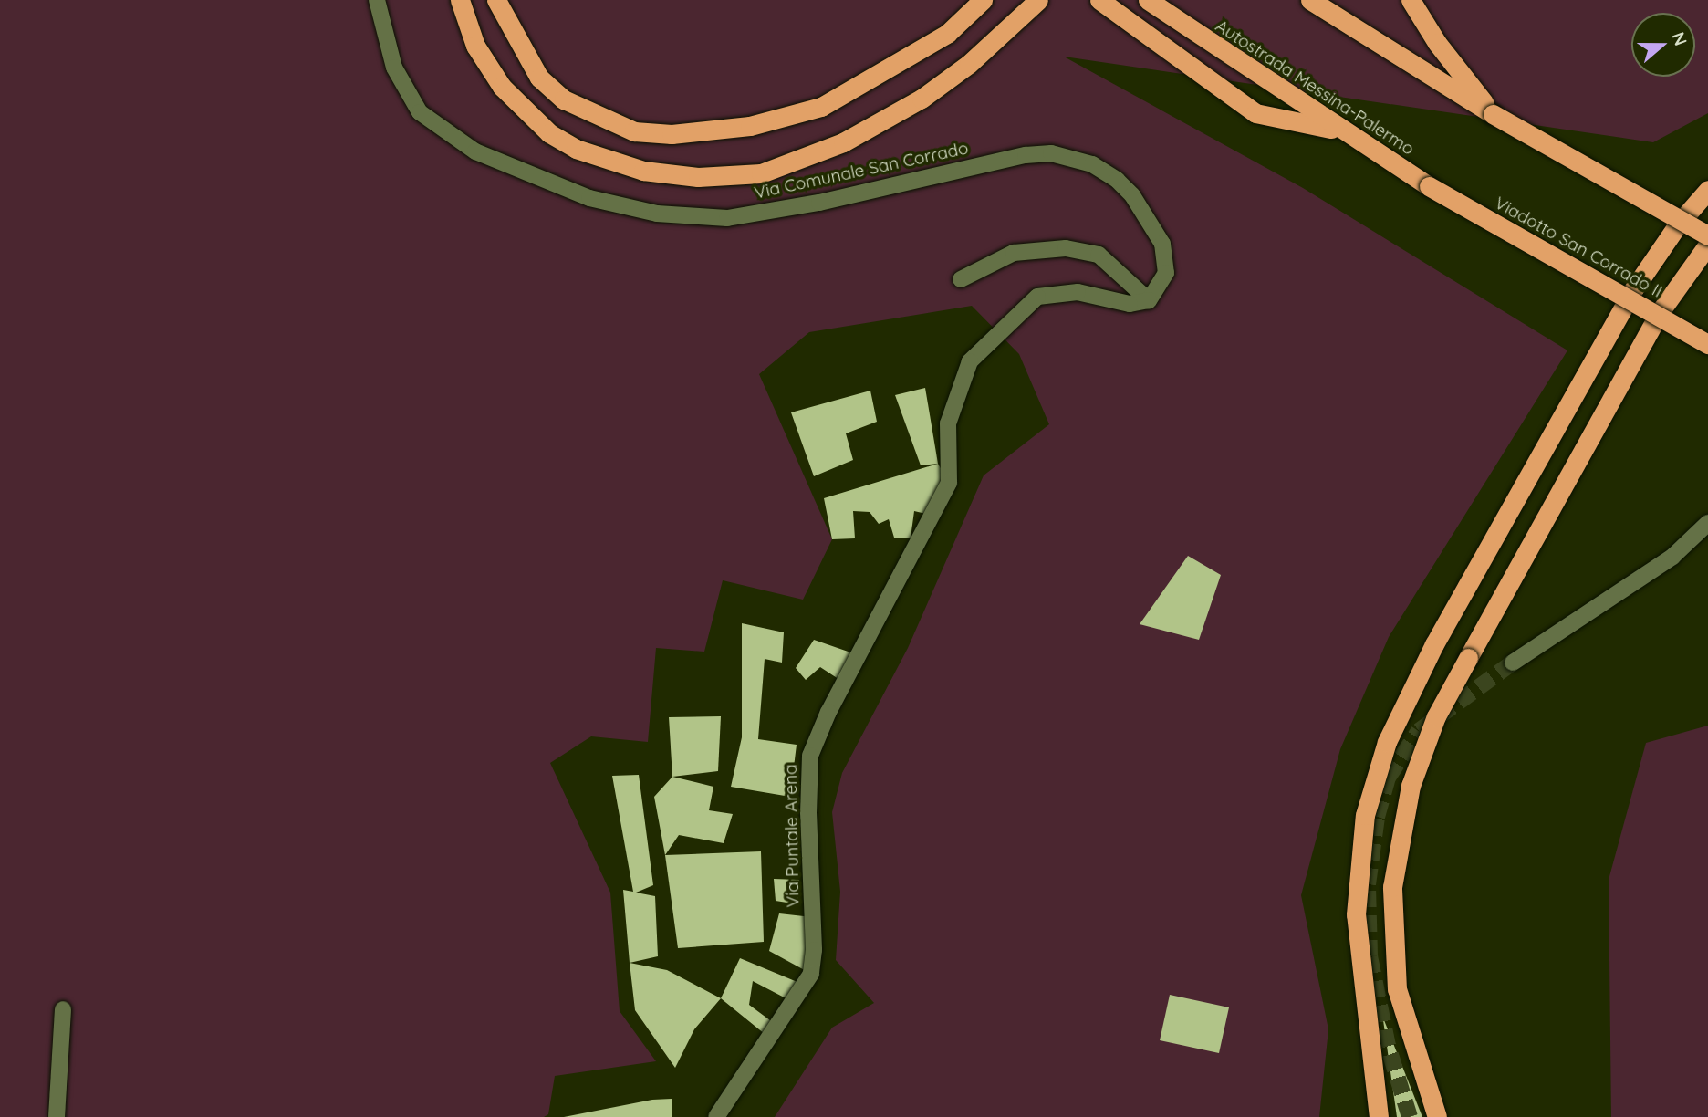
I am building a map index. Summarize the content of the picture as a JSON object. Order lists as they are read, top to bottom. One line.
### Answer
{"streets":{"highway":["Autostrada Messina-Palermo","Viadotto San Corrado II"],"street":["Via Comunale San Corrado","Via Puntale Arena"]},"crossings":[["Autostrada Messina-Palermo","Viadotto San Corrado II"],["Via Comunale San Corrado","Via Puntale Arena"]],"north":"right"}
